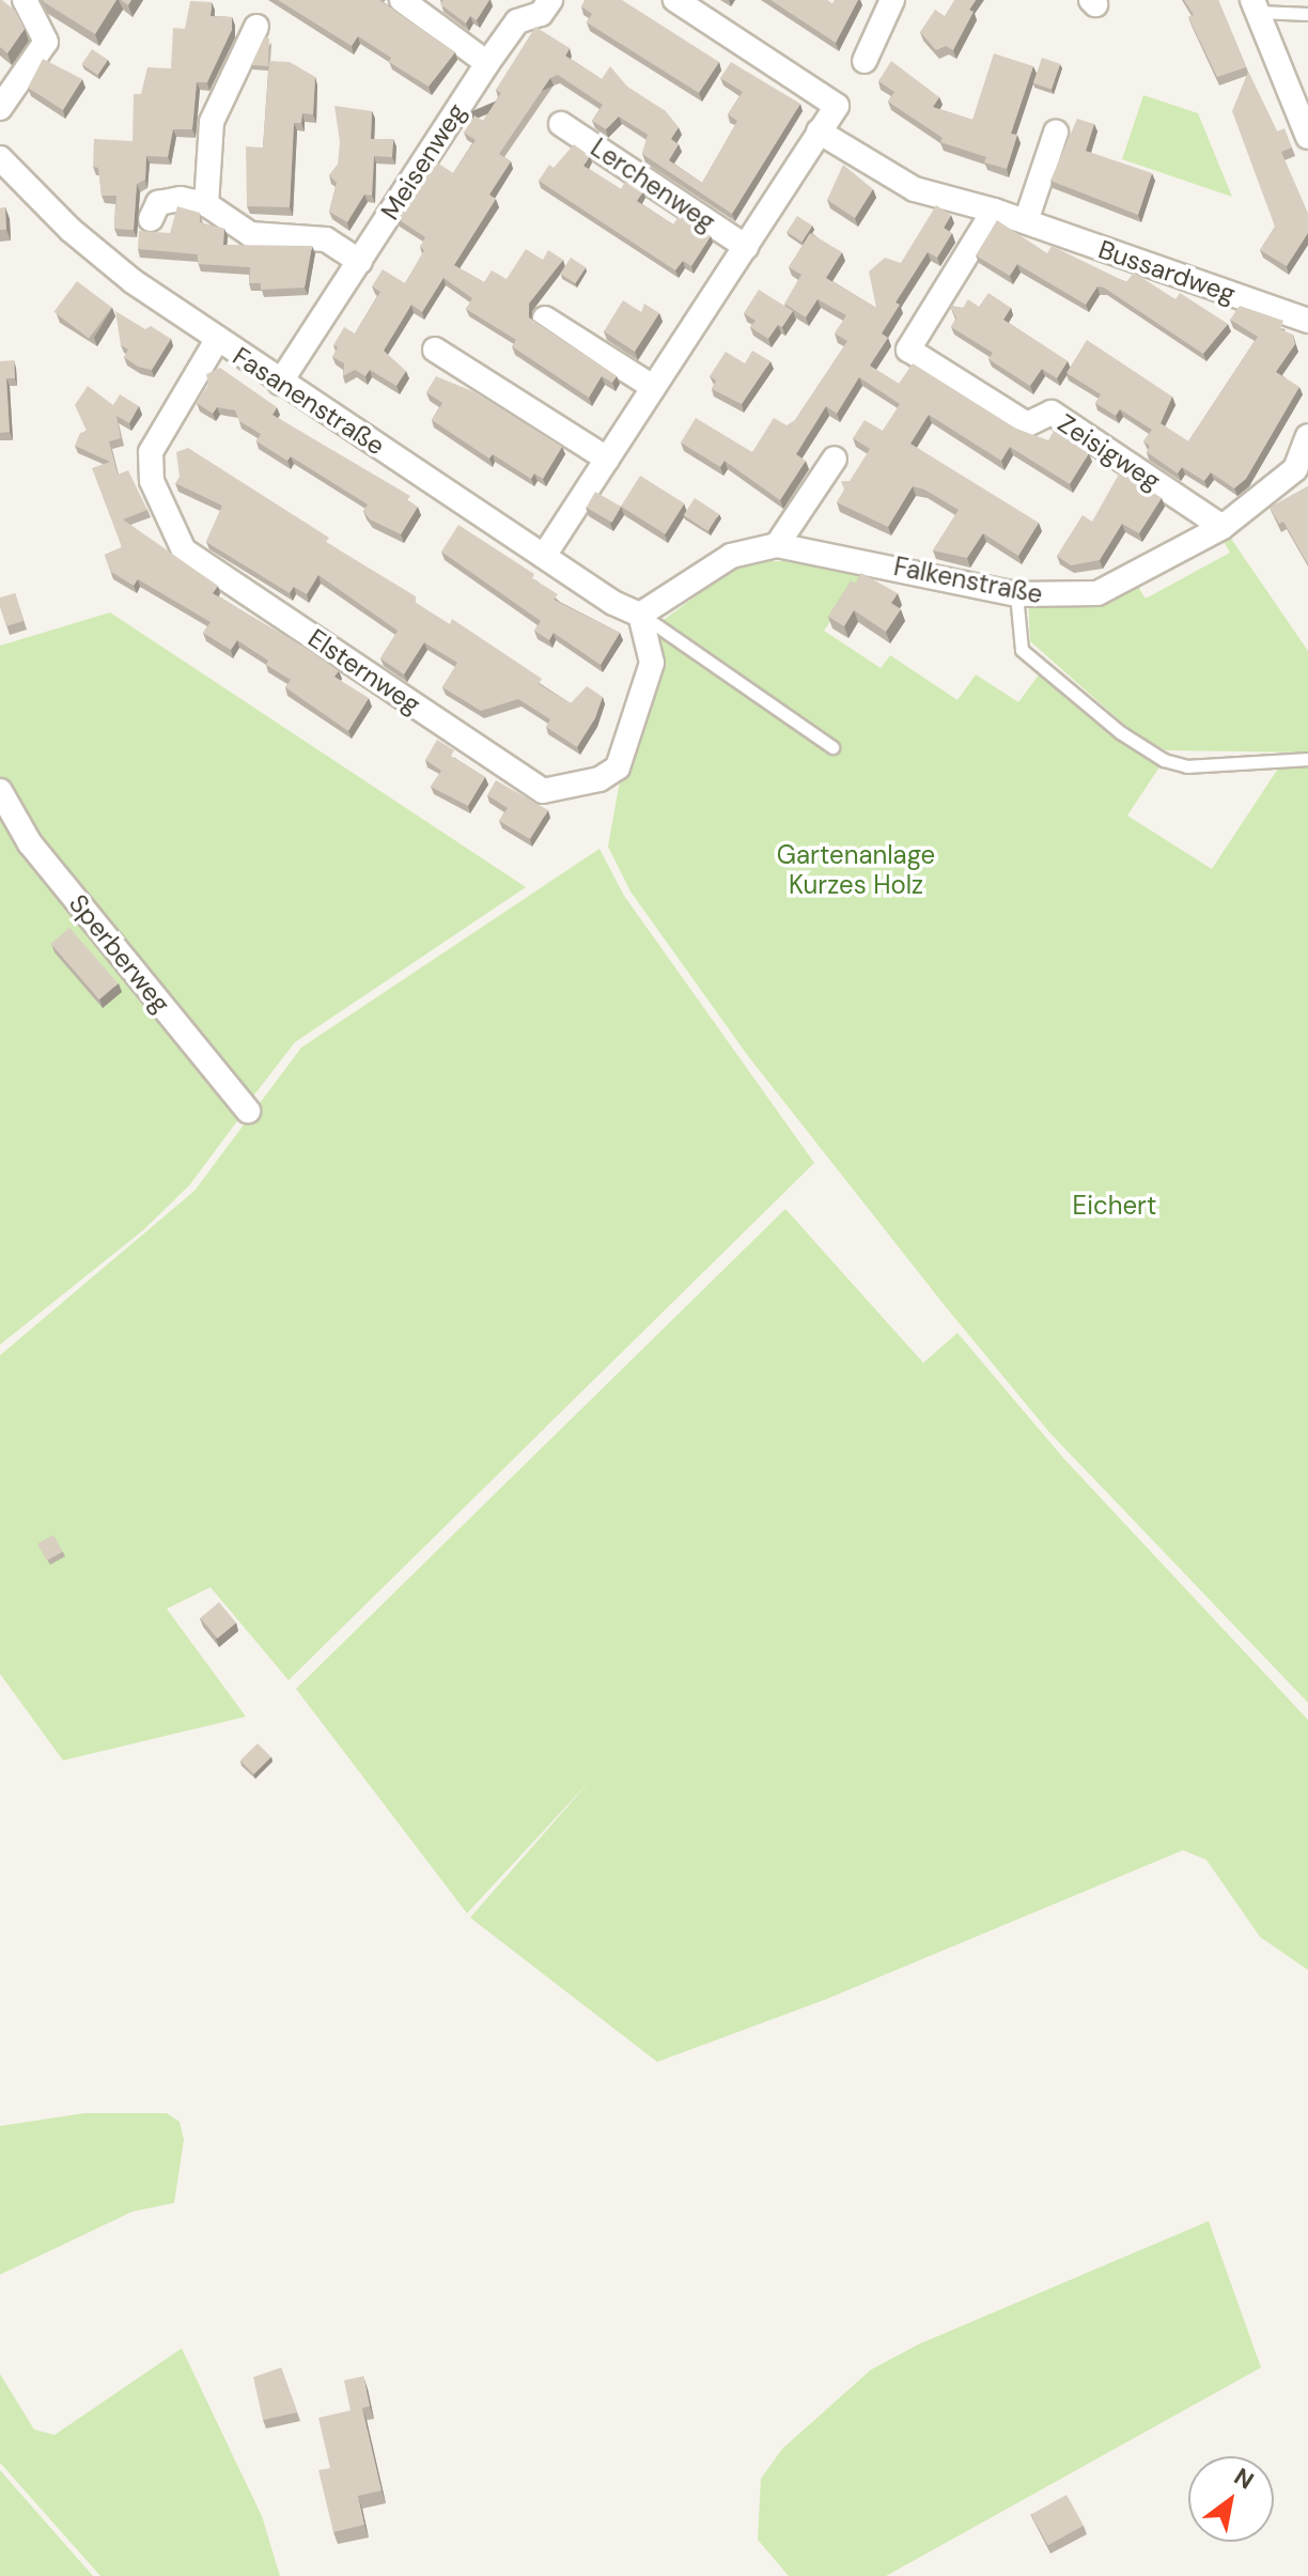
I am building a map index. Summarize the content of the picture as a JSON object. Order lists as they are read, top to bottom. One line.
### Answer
{"streets":{"street":["Meisenweg","Lerchenweg","Bussardweg","Fasanenstraße","Zeisigweg","Falkenstraße","Elsternweg","Sperberweg"]},"crossings":[["Meisenweg","Fasanenstraße"],["Bussardweg","Zeisigweg"],["Fasanenstraße","Falkenstraße"],["Fasanenstraße","Elsternweg"],["Zeisigweg","Falkenstraße"],["Falkenstraße","Elsternweg"]],"parks":["Gartenanlage Kurzes Holz","Eichert"],"north":"top right"}
